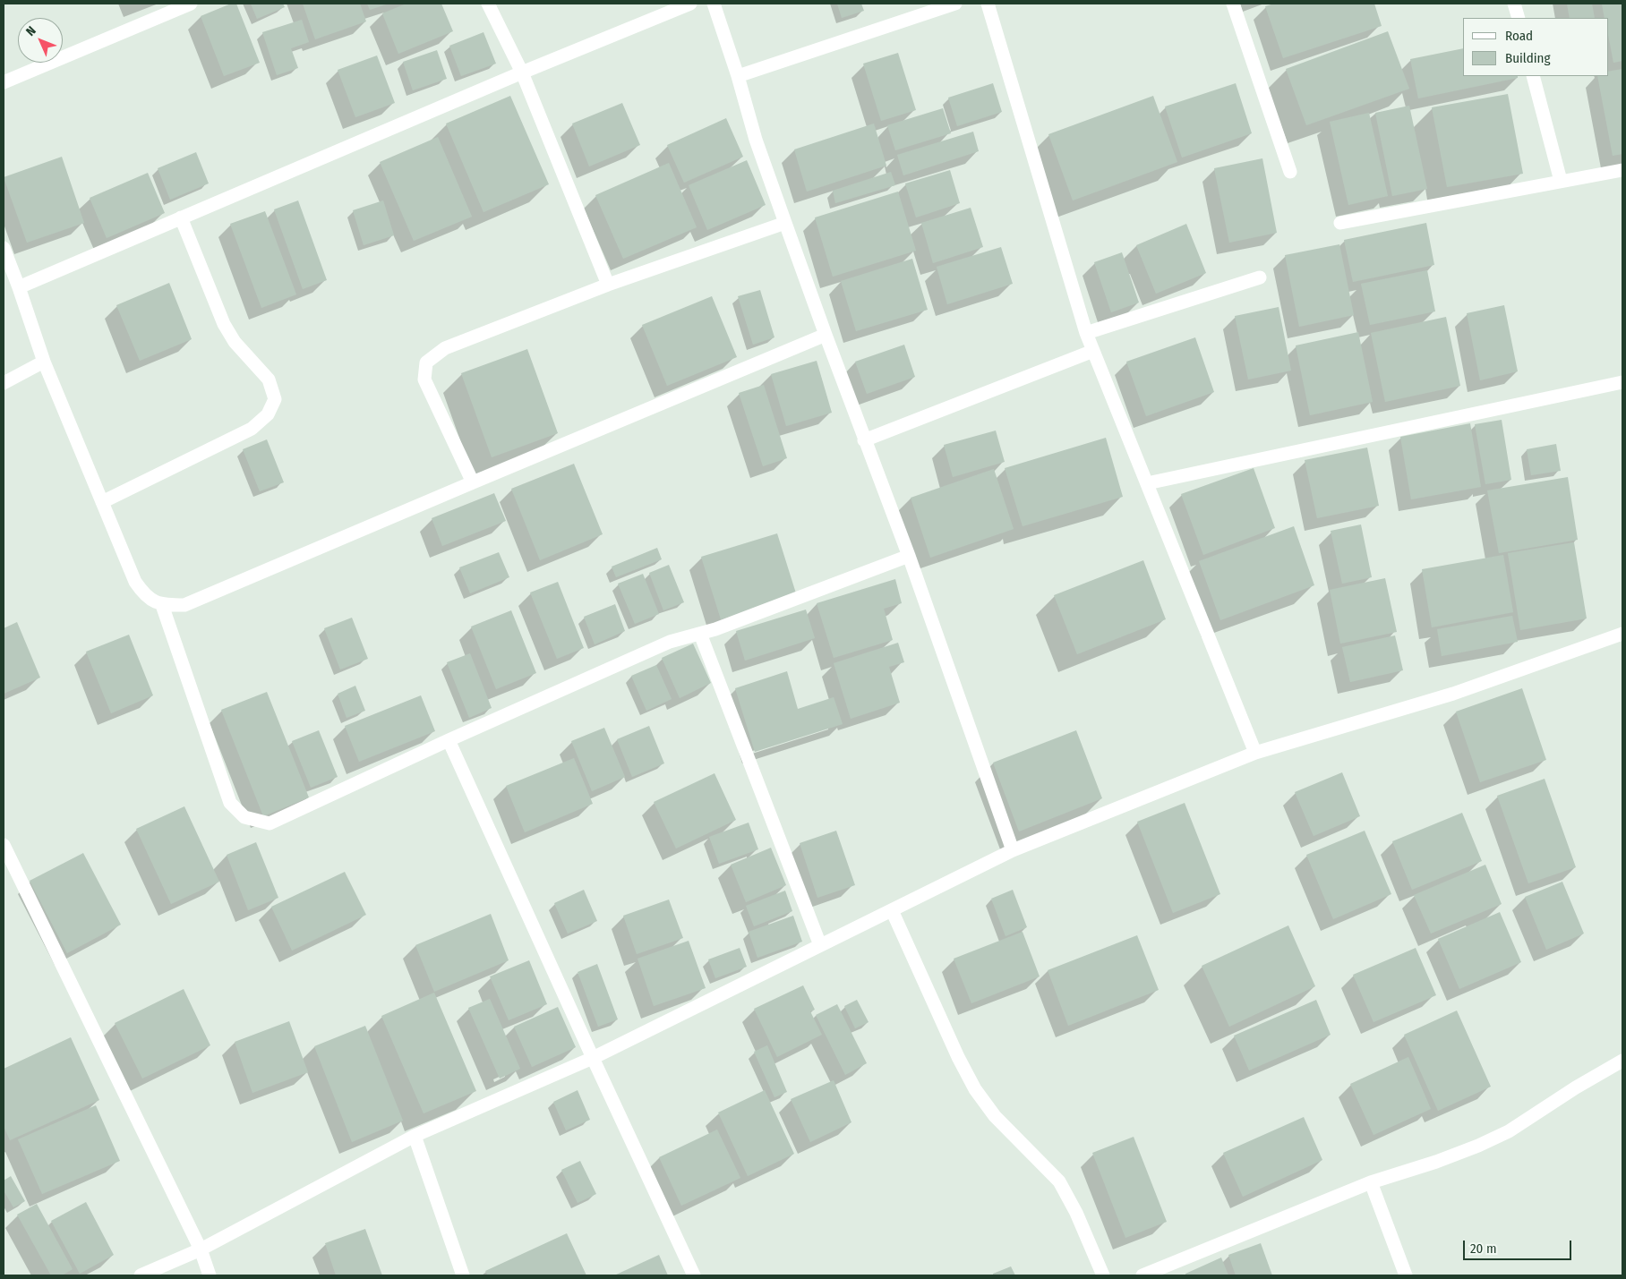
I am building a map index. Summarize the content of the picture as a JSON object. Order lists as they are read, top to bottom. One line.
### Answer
{"legend":["Road","Building"],"scale_bar":"20 m","north":"top left"}
